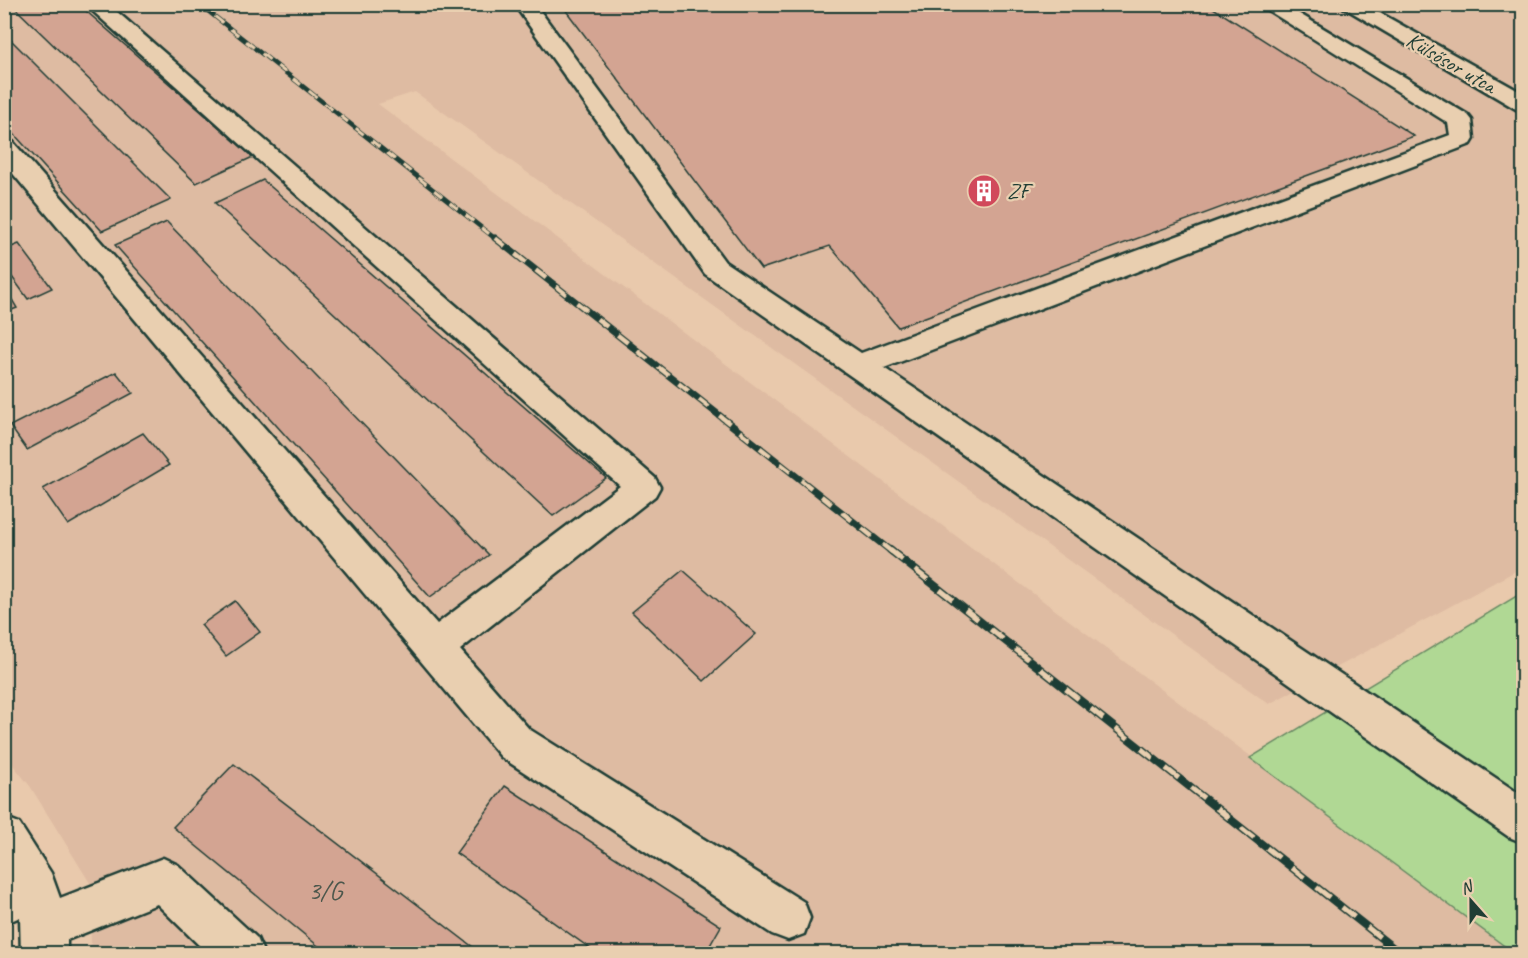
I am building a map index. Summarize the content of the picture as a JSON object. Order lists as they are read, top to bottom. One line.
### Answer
{"streets":{"street":["Külsősor utca"]},"places":{"building":["ZF"]},"house_numbers":["3/G"],"north":"top"}
